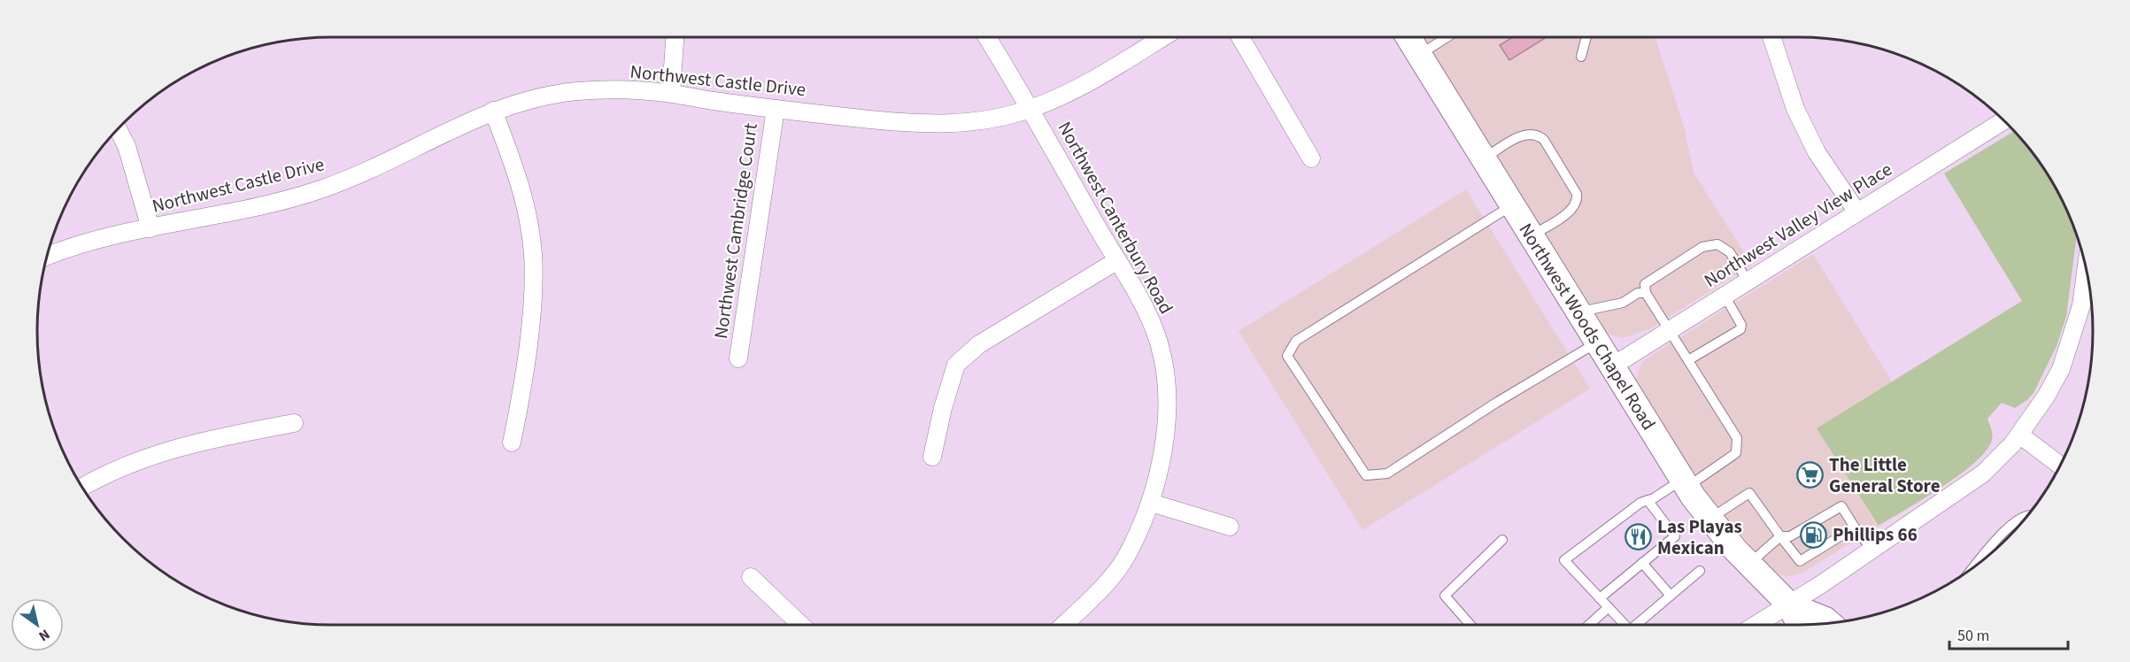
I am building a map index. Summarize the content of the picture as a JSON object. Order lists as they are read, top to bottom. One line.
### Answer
{"streets":{"main road":["Northwest Woods Chapel Road"],"street":["Northwest Castle Drive","Northwest Canterbury Road","Northwest Valley View Place","Northwest Cambridge Court"]},"crossings":[["Northwest Castle Drive","Northwest Canterbury Road"],["Northwest Castle Drive","Northwest Cambridge Court"],["Northwest Valley View Place","Northwest Woods Chapel Road"]],"places":{"supermarket":["The Little General Store"],"fuel station":["Phillips 66"],"restaurant":["Las Playas Mexican"]},"scale_bar":"50 m","north":"bottom right"}
